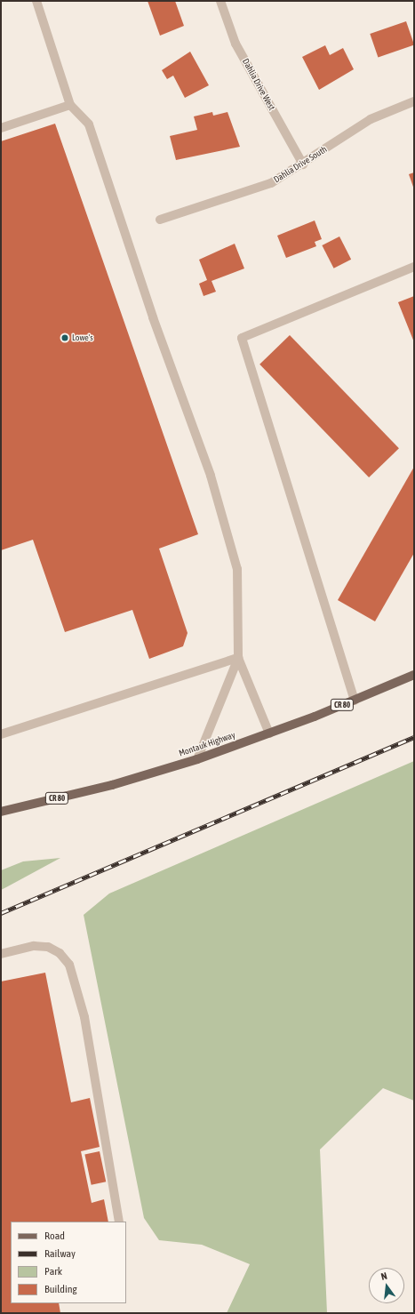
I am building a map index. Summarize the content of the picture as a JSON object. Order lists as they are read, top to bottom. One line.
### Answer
{"streets":{"main road":["CR 80","Montauk Highway"],"street":["Dahlia Drive West","Dahlia Drive South"]},"crossings":[["Dahlia Drive West","Dahlia Drive South"]],"places":["Lowe's"],"legend":["Road","Railway","Park","Building"],"north":"top"}
